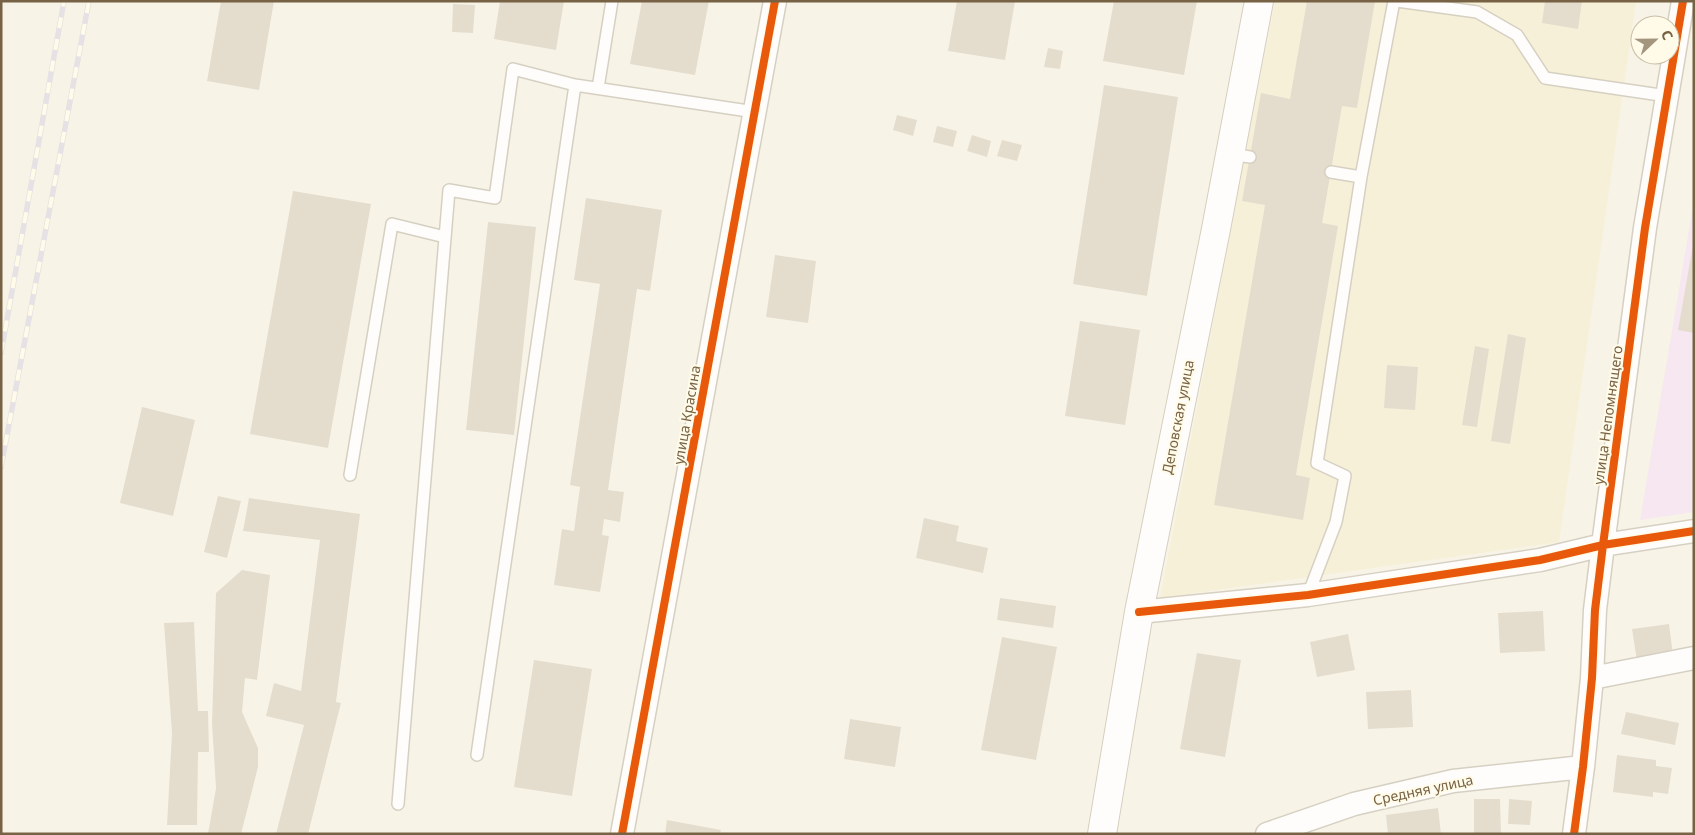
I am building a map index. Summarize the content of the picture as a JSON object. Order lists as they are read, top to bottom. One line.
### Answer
{"streets":{"main road":["Деповская улица"],"street":["улица Красина","улица Непомнящего","Средняя улица"]},"crossings":[["улица Непомнящего","Средняя улица"]],"north":"right"}
